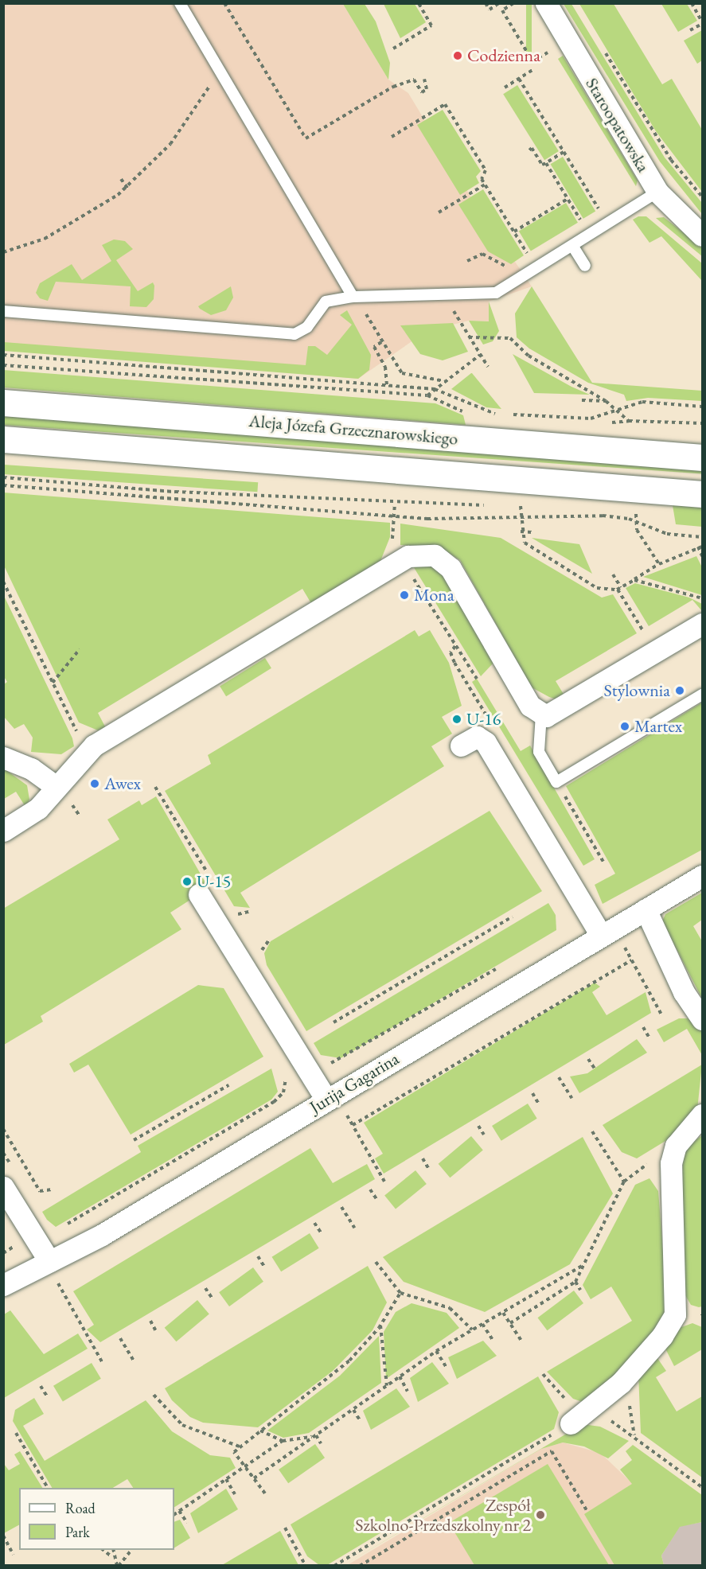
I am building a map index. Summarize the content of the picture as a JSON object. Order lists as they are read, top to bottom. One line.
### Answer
{"streets":{"main road":["Aleja Józefa Grzecznarowskiego"],"street":["Staroopatowska","Jurija Gagarina"]},"places":["Codzienna","Mona","Stylownia","U-16","Martex","Awex","U-15","Zespół Szkolno-Przedszkolny nr 2"],"legend":["Road","Park"]}
